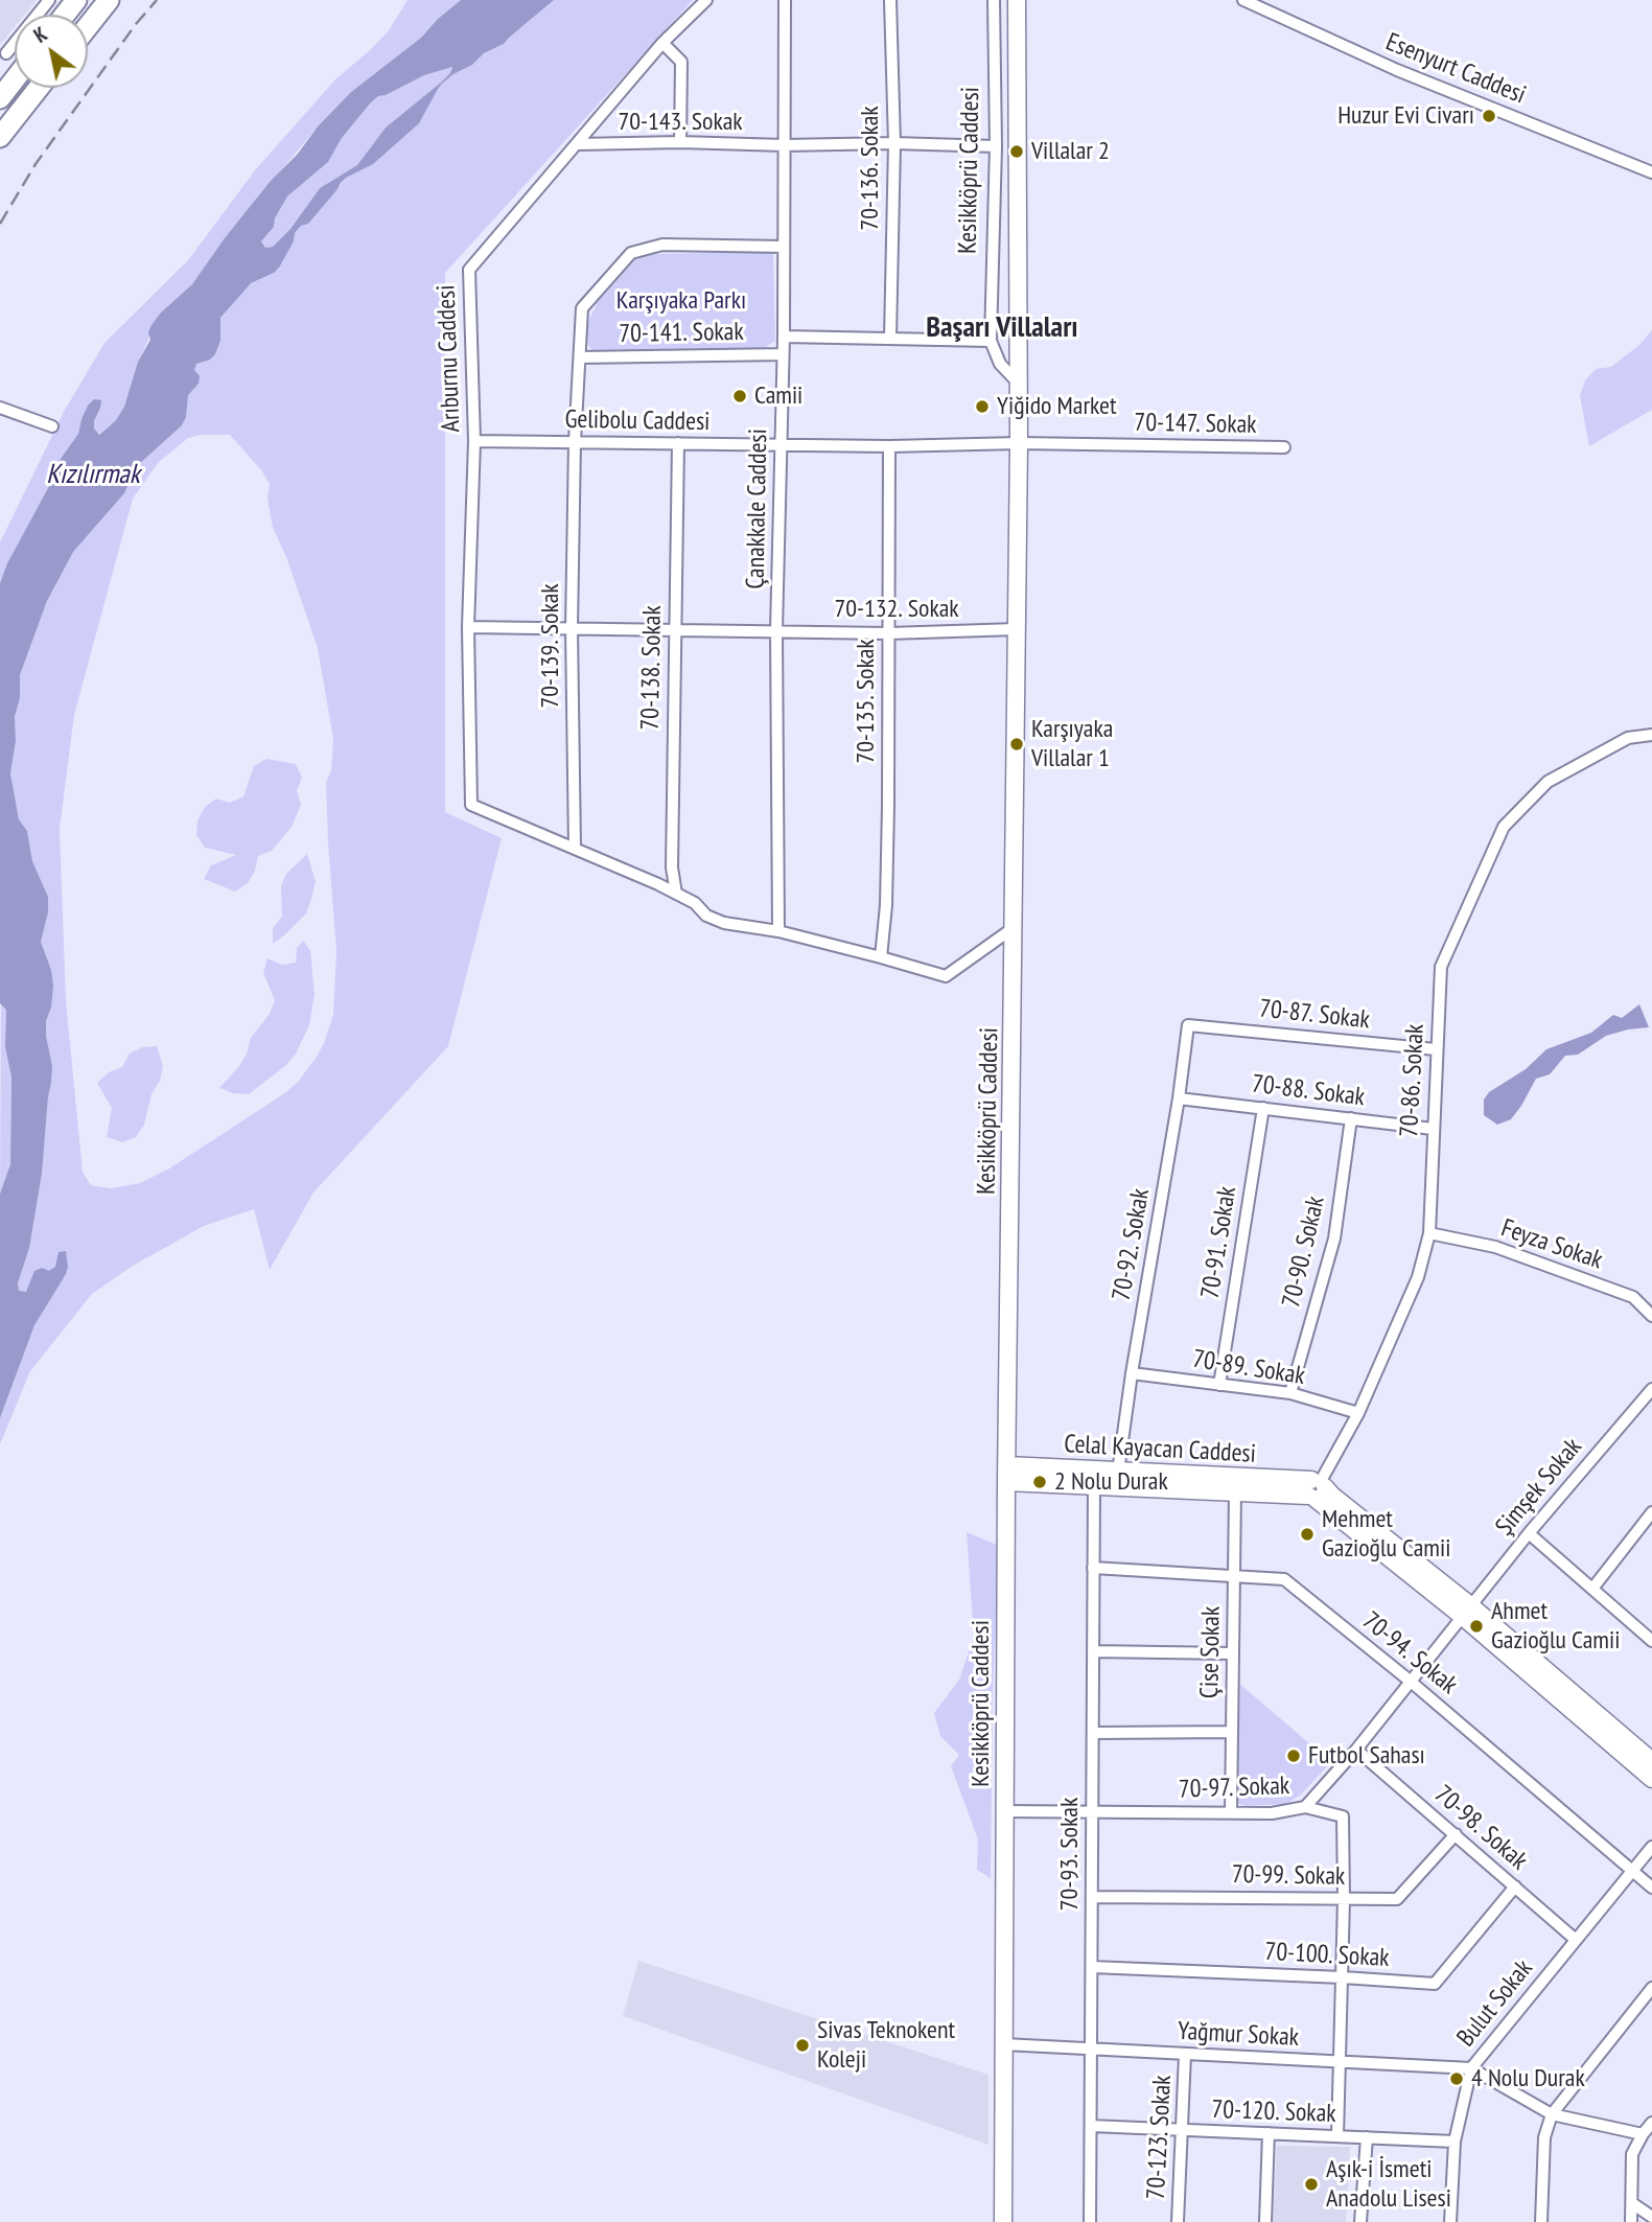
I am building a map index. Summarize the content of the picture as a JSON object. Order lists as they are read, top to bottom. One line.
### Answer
{"streets":{"street":["Esenyurt Caddesi","70-143. Sokak","70-136. Sokak","Kesikköprü Caddesi","70-141. Sokak","Arıburnu Caddesi","Gelibolu Caddesi","70-147. Sokak","Çanakkale Caddesi","70-132. Sokak","70-139. Sokak","70-138. Sokak","70-135. Sokak","70-87. Sokak","70-86. Sokak","70-88. Sokak","70-91. Sokak","70-92. Sokak","Feyza Sokak","70-90. Sokak","70-89. Sokak","Celal Kayacan Caddesi","Şimşek Sokak","Çise Sokak","70-94. Sokak","70-97. Sokak","70-98. Sokak","70-93. Sokak","70-99. Sokak","70-100. Sokak","Bulut Sokak","Yağmur Sokak","70-120. Sokak","70-123. Sokak"]},"crossings":[["70-143. Sokak","70-136. Sokak"],["70-143. Sokak","Kesikköprü Caddesi"],["70-143. Sokak","Arıburnu Caddesi"],["70-143. Sokak","Çanakkale Caddesi"],["Kesikköprü Caddesi","Gelibolu Caddesi"],["Kesikköprü Caddesi","70-147. Sokak"],["Kesikköprü Caddesi","70-132. Sokak"],["Kesikköprü Caddesi","Celal Kayacan Caddesi"],["Kesikköprü Caddesi","70-97. Sokak"],["Kesikköprü Caddesi","Yağmur Sokak"],["70-141. Sokak","Çanakkale Caddesi"],["70-141. Sokak","70-139. Sokak"],["Arıburnu Caddesi","Gelibolu Caddesi"],["Arıburnu Caddesi","70-132. Sokak"],["Arıburnu Caddesi","70-139. Sokak"],["Gelibolu Caddesi","70-147. Sokak"],["Gelibolu Caddesi","Çanakkale Caddesi"],["Gelibolu Caddesi","70-139. Sokak"],["Gelibolu Caddesi","70-138. Sokak"],["Gelibolu Caddesi","70-135. Sokak"],["Çanakkale Caddesi","70-132. Sokak"],["Çanakkale Caddesi","70-139. Sokak"],["70-132. Sokak","70-139. Sokak"],["70-132. Sokak","70-138. Sokak"],["70-132. Sokak","70-135. Sokak"],["70-87. Sokak","70-86. Sokak"],["70-87. Sokak","70-92. Sokak"],["70-86. Sokak","70-88. Sokak"],["70-86. Sokak","Feyza Sokak"],["70-86. Sokak","70-89. Sokak"],["70-86. Sokak","Celal Kayacan Caddesi"],["70-88. Sokak","70-91. Sokak"],["70-88. Sokak","70-92. Sokak"],["70-88. Sokak","70-90. Sokak"],["70-91. Sokak","70-89. Sokak"],["70-92. Sokak","70-89. Sokak"],["70-92. Sokak","Celal Kayacan Caddesi"],["70-90. Sokak","70-89. Sokak"],["Celal Kayacan Caddesi","Çise Sokak"],["Celal Kayacan Caddesi","70-93. Sokak"],["Şimşek Sokak","70-97. Sokak"],["Çise Sokak","70-94. Sokak"],["Çise Sokak","70-97. Sokak"],["70-94. Sokak","70-97. Sokak"],["70-94. Sokak","70-93. Sokak"],["70-94. Sokak","Bulut Sokak"],["70-97. Sokak","70-98. Sokak"],["70-97. Sokak","70-93. Sokak"],["70-98. Sokak","70-99. Sokak"],["70-98. Sokak","70-100. Sokak"],["70-98. Sokak","Bulut Sokak"],["70-93. Sokak","70-99. Sokak"],["70-93. Sokak","70-100. Sokak"],["70-93. Sokak","Yağmur Sokak"],["70-93. Sokak","70-120. Sokak"],["Bulut Sokak","Yağmur Sokak"],["Bulut Sokak","70-120. Sokak"],["Yağmur Sokak","70-123. Sokak"],["70-120. Sokak","70-123. Sokak"]],"districts":["Başarı Villaları"],"water":["Kızılırmak"],"parks":["Karşıyaka Parkı"],"places":["Huzur Evi Civarı","Villalar 2","Camii","Yiğido Market","Karşıyaka Villalar 1","2 Nolu Durak","Mehmet Gazioğlu Camii","Ahmet Gazioğlu Camii","Futbol Sahası","Sivas Teknokent Koleji","4 Nolu Durak","Aşık-i İsmeti Anadolu Lisesi"],"north":"top left"}
